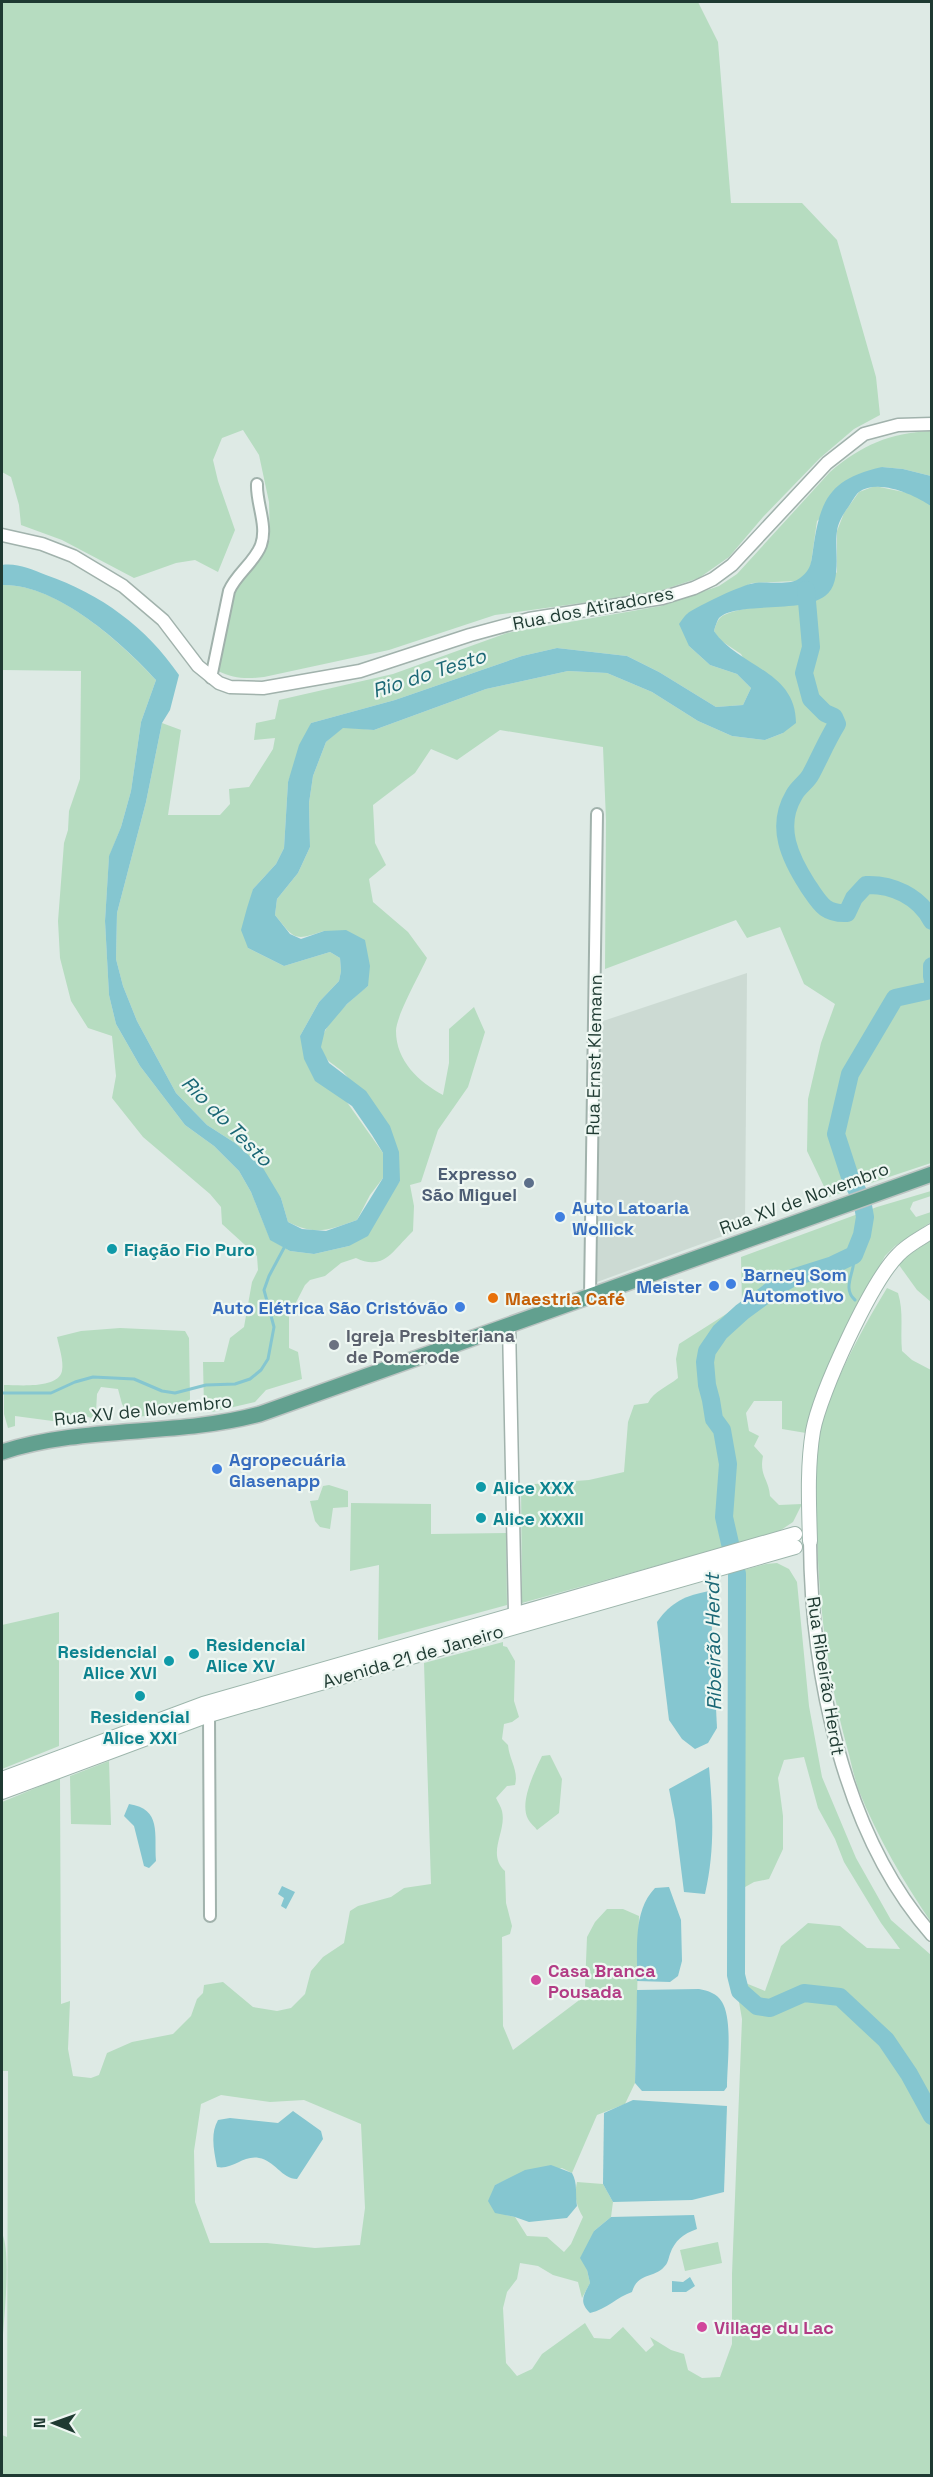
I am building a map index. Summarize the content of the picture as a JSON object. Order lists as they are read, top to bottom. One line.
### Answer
{"streets":{"main road":["Rua XV de Novembro","Avenida 21 de Janeiro","Rua Ribeirão Herdt"],"street":["Rua dos Atiradores","Rua Ernst Klemann"]},"crossings":[["Rua Ernst Klemann","Rua XV de Novembro"],["Avenida 21 de Janeiro","Rua Ribeirão Herdt"]],"water":["Rio do Testo","Ribeirão Herdt"],"places":["Expresso São Miguel","Auto Latoaria Wollick","Fiação Fio Puro","Barney Som Automotivo","Meister","Maestria Café","Auto Elétrica São Cristóvão","Igreja Presbiteriana de Pomerode","Agropecuária Glasenapp","Alice XXX","Alice XXXII","Residencial Alice XV","Residencial Alice XVI","Residencial Alice XXI","Casa Branca Pousada","Village du Lac"],"north":"left"}
